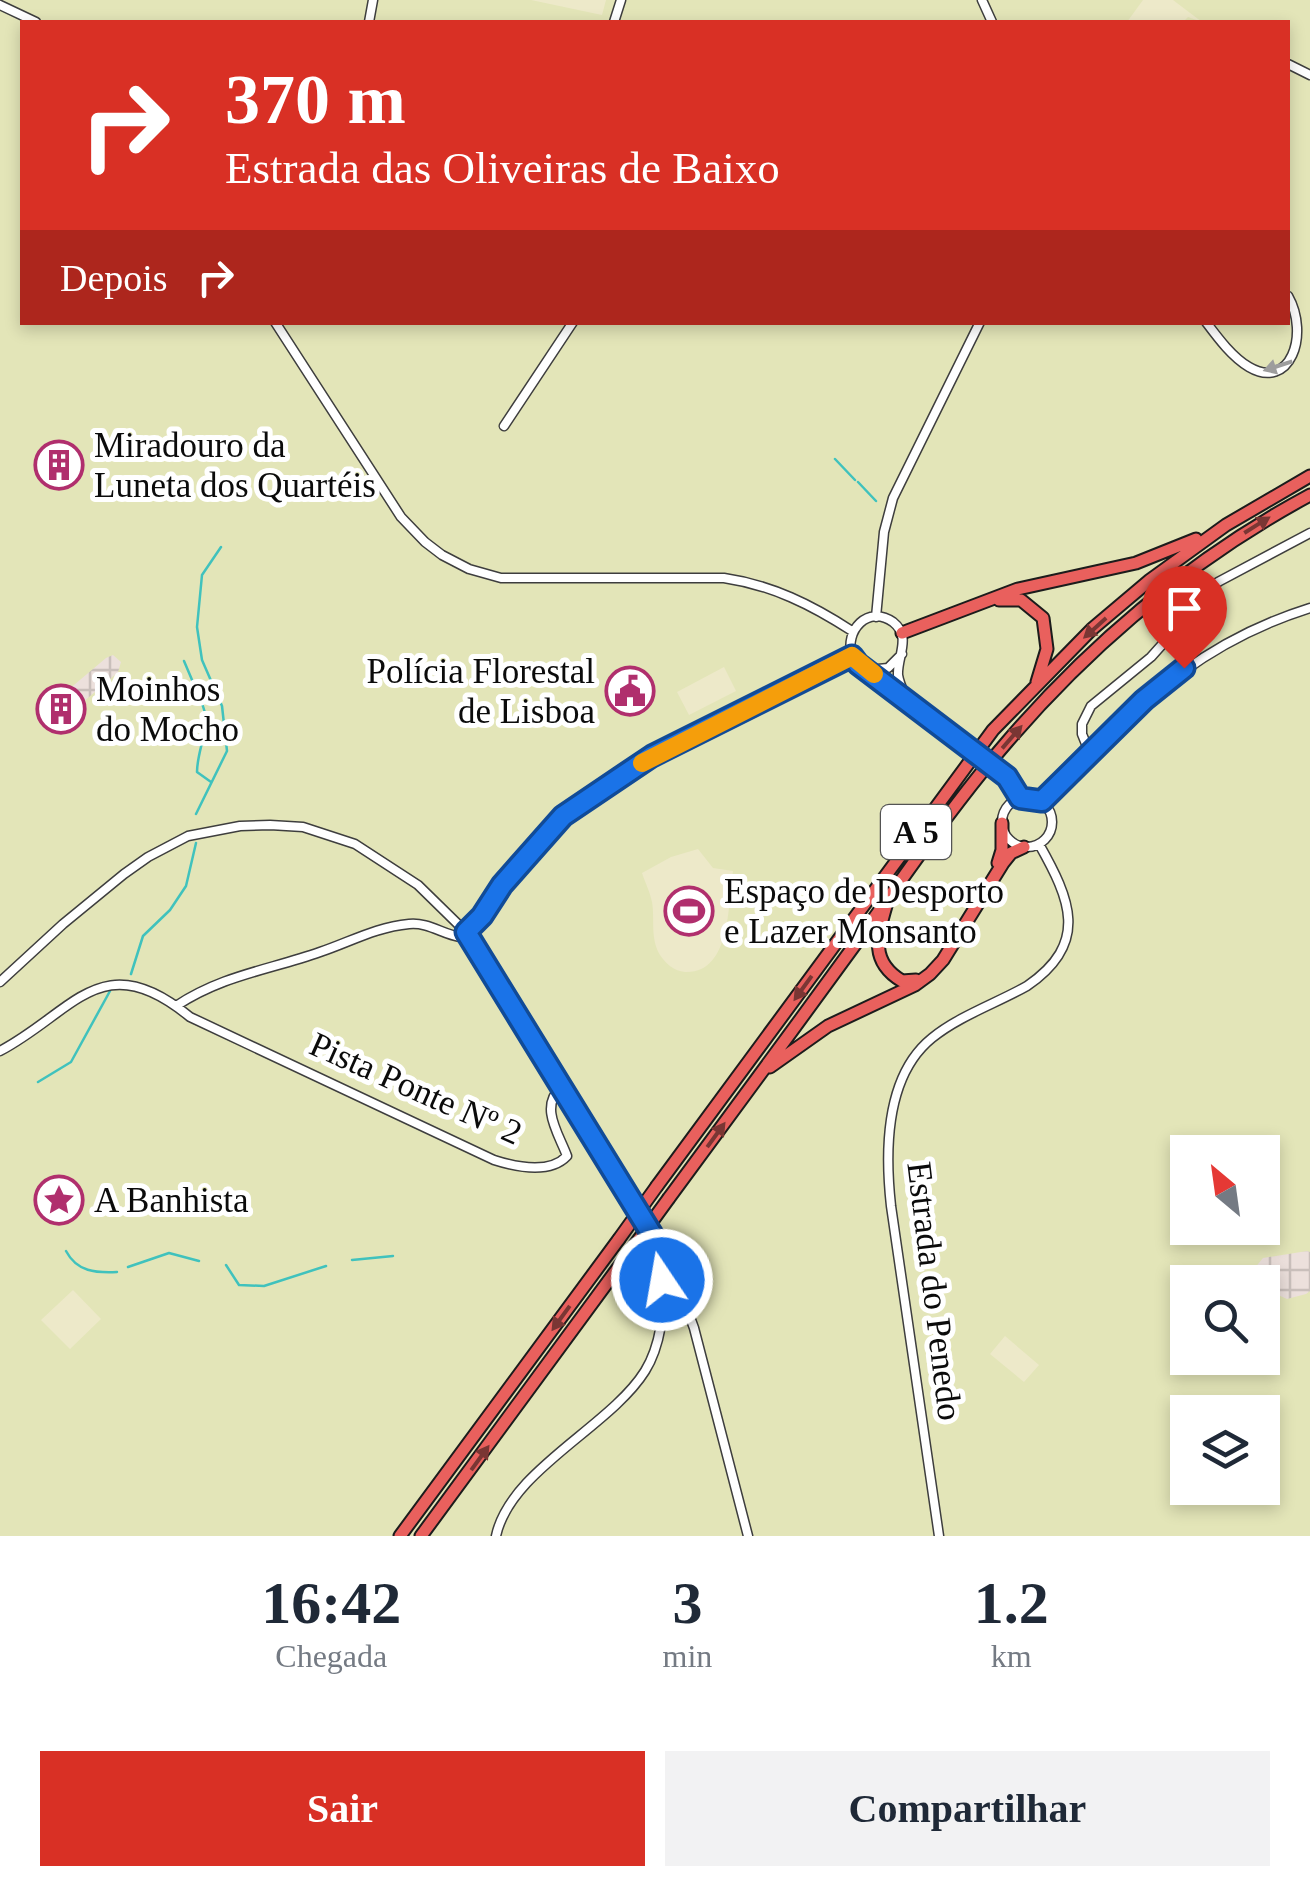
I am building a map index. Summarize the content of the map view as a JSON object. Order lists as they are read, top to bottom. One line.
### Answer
{"streets":{"highway":["A 5"],"street":["Pista Ponte Nº 2","Estrada do Penedo"]},"places":{"building":["Miradouro da Luneta dos Quartéis","Moinhos do Mocho"],"public building":["Polícia Florestal de Lisboa"],"sports":["Espaço de Desporto e Lazer Monsanto"],"place":["A Banhista"]},"north":"top left","page":{"turn":["370 m","Estrada das Oliveiras de Baixo"],"then":"Depois","eta":["16:42","Chegada","3","min","1.2","km"],"buttons":["Sair","Compartilhar"]}}
